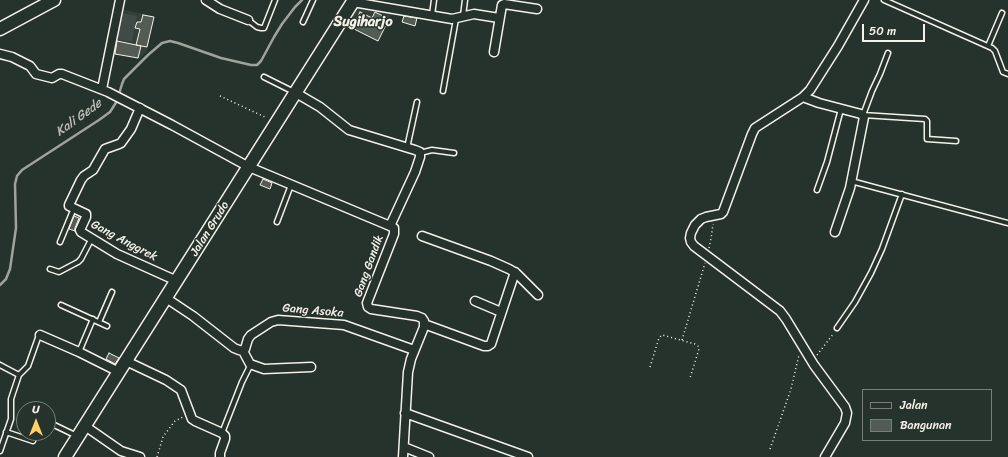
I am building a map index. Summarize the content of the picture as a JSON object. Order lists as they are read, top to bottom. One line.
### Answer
{"streets":{"street":["Jalan Grudo","Gang Anggrek","Gang Gandik","Gang Asoka"]},"crossings":[["Jalan Grudo","Gang Anggrek"],["Jalan Grudo","Gang Gandik"]],"districts":["Sugiharjo"],"water":["Kali Gede"],"legend":["Jalan","Bangunan"],"scale_bar":"50 m","north":"top"}
